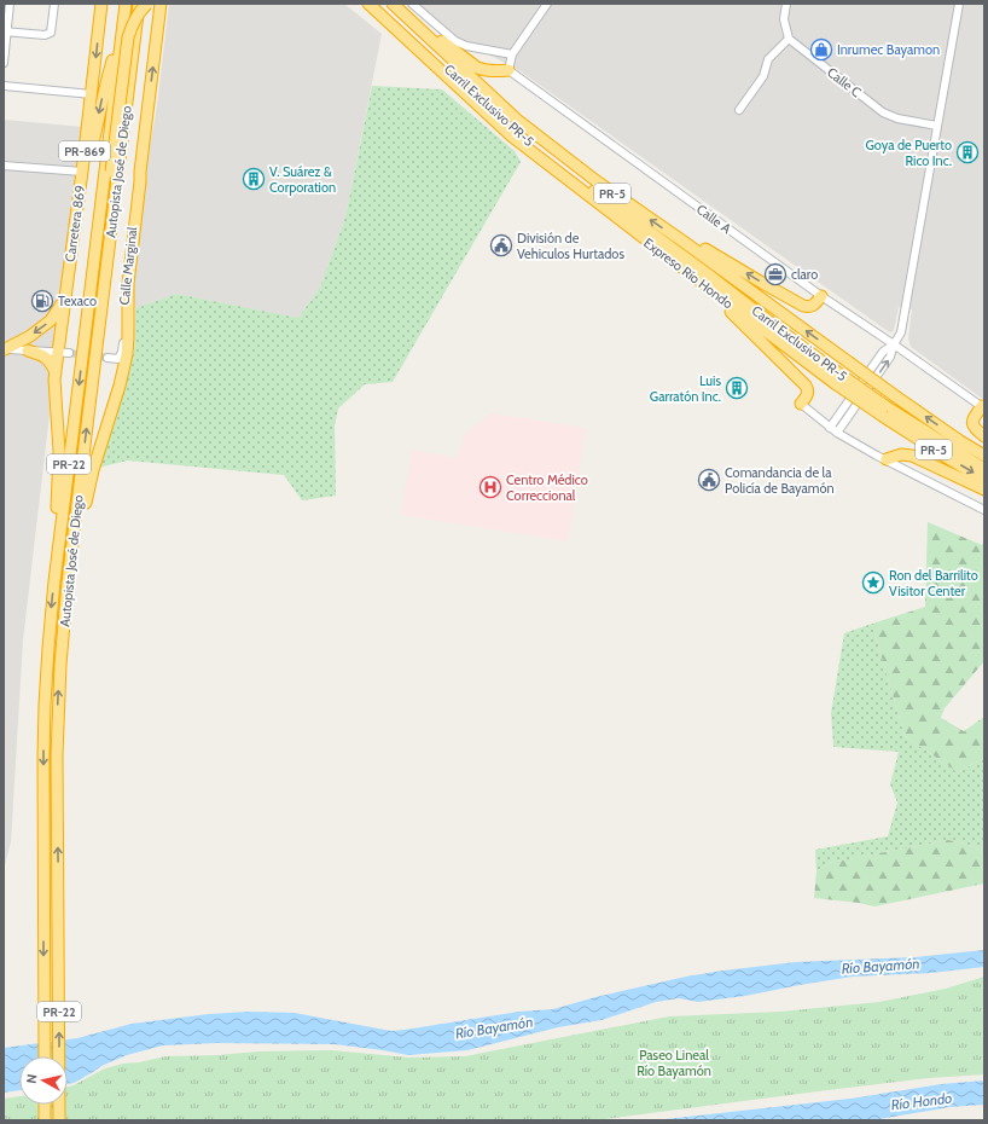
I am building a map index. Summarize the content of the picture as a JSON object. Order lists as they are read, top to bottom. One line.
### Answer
{"streets":{"highway":["Carril Exclusivo PR-5","PR-869","Autopista José de Diego","PR-5","Carretera 869","Calle Marginal","Expreso Río Hondo","PR-22"],"street":["Calle C","Calle A"]},"crossings":[["Carril Exclusivo PR-5","Expreso Río Hondo"],["PR-869","Carretera 869"],["Autopista José de Diego","Carretera 869"],["Autopista José de Diego","Calle Marginal"]],"water":["Río Bayamón","Río Hondo"],"parks":["Paseo Lineal Río Bayamón"],"places":{"shop":["Inrumec Bayamon"],"building":["Goya de Puerto Rico Inc.","V. Suárez & Corporation","Luis Garratón Inc."],"public building":["División de Vehiculos Hurtados","Comandancia de la Policía de Bayamón"],"office":["claro"],"fuel station":["Texaco"],"hospital":["Centro Médico Correccional"],"place":["Ron del Barrilito Visitor Center"]},"north":"left"}
